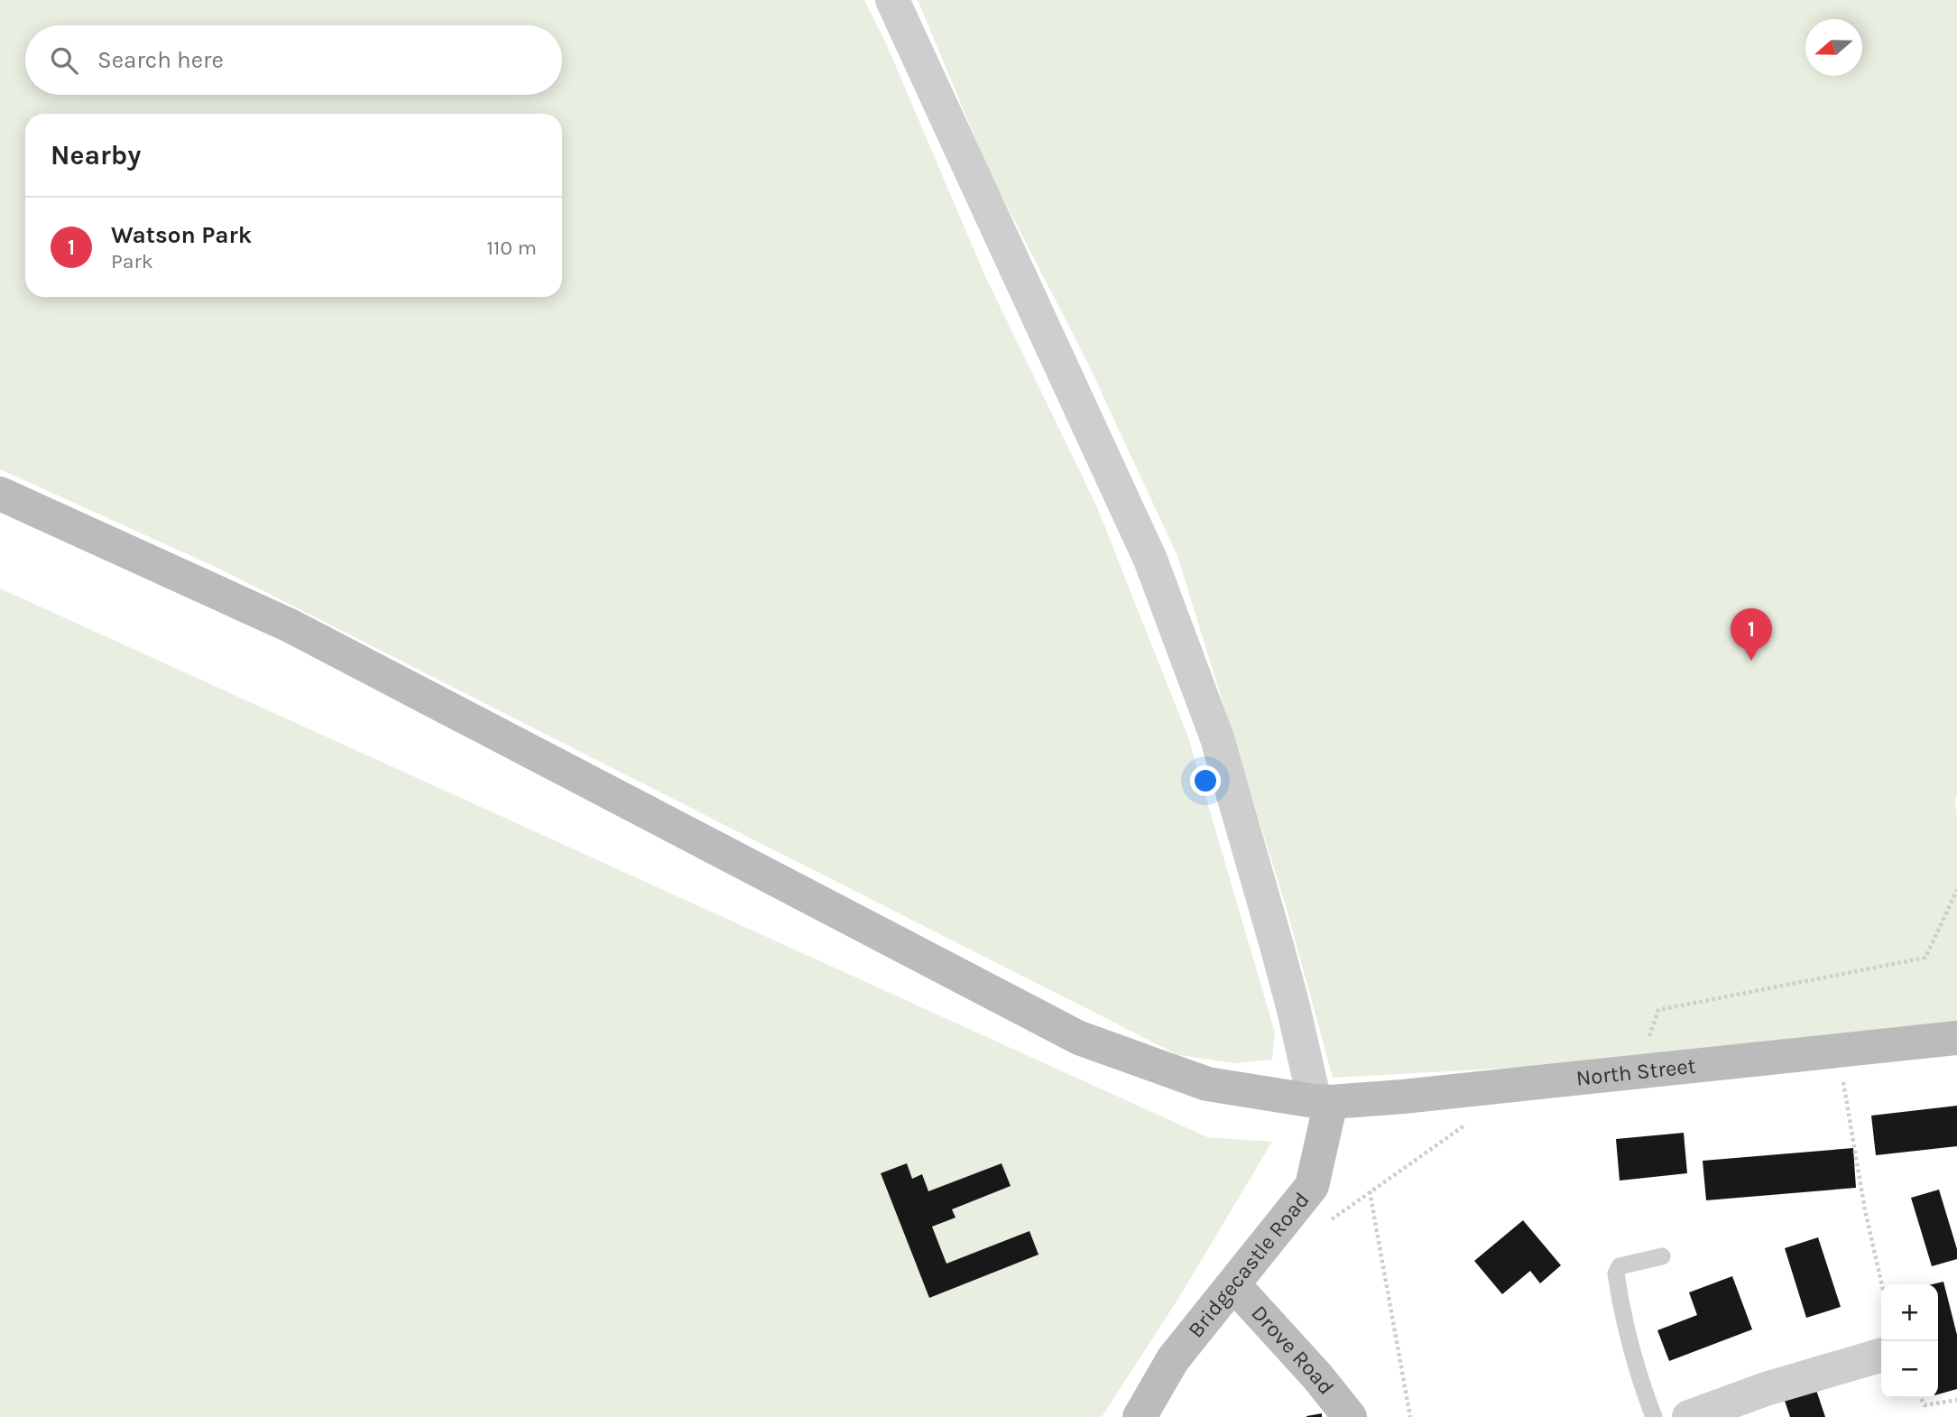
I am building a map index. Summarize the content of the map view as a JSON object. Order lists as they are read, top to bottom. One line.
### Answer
{"streets":{"main road":["North Street","Bridgecastle Road","Drove Road"]},"crossings":[["North Street","Bridgecastle Road"],["Bridgecastle Road","Drove Road"]],"north":"left","page":{"search":"Search here","heading":"Nearby","list":[{"mark":"1","name":"Watson Park","note":"Park","value":"110 m"}],"pins":"1","map_buttons":["+","−"]}}
